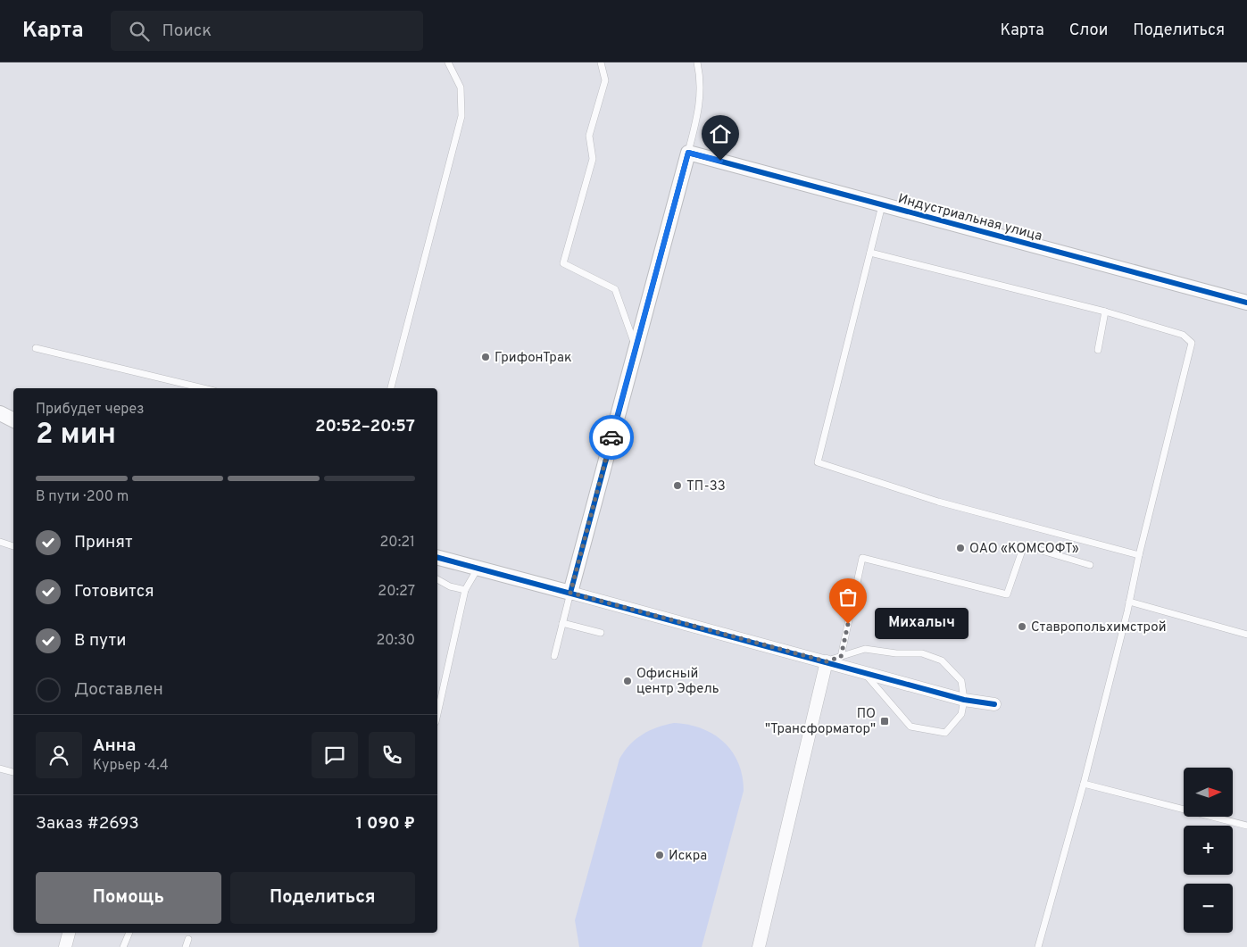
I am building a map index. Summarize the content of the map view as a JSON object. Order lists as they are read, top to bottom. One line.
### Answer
{"streets":{"street":["Индустриальная улица"]},"places":{"other":["ГрифонТрак","ТП-33","ОАО «КОМСОФТ»","Михалыч","Ставропольхимстрой","Офисный центр Эфель","Искра"],"transit":["ПО \"Трансформатор\""]},"north":"right","page":{"header":"Карта","search":"Поиск","nav":["Карта","Слои","Поделиться"],"heading":["2 мин","Прибудет через","20:52–20:57"],"panel":["Анна","Курьер · 4.4","Заказ #2693","1 090 ₽"],"bar":"В пути · 200 m","list":[["Принят","20:21"],["Готовится","20:27"],["В пути","20:30"],"Доставлен"],"bubble":"Михалыч","map_buttons":["+","−"],"buttons":["Помощь","Поделиться"]}}
